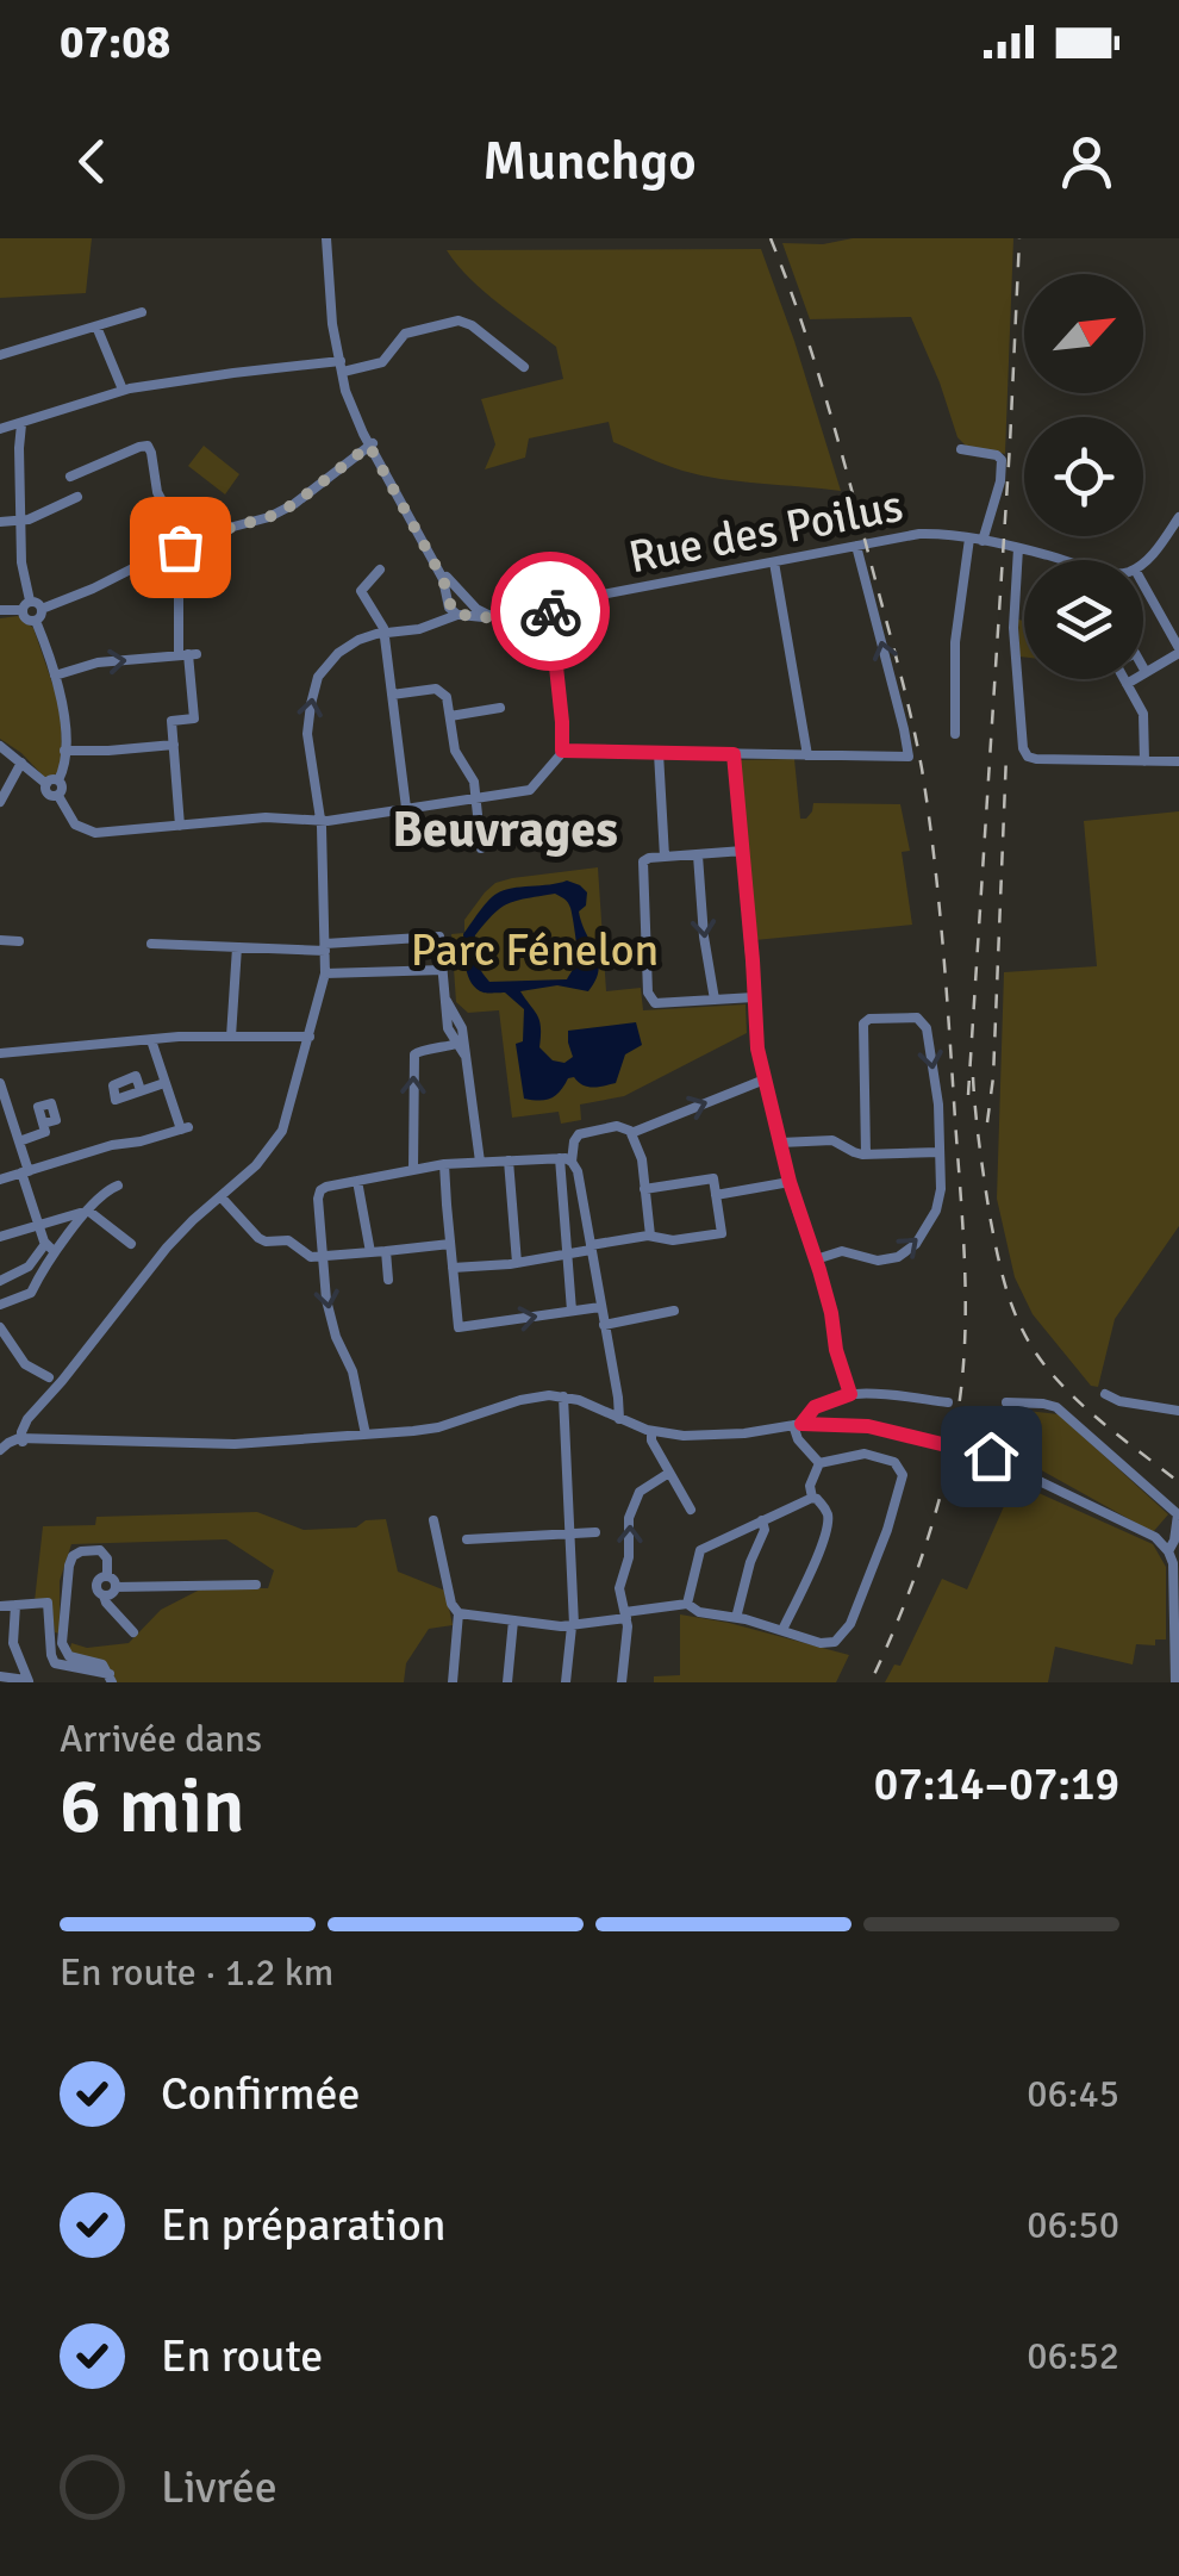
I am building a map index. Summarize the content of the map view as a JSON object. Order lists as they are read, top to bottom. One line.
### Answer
{"streets":{"street":["Rue des Poilus"]},"districts":["Beuvrages"],"parks":["Parc Fénelon"],"north":"top right","page":{"status":"07:08","header":"Munchgo","heading":["6 min","Arrivée dans","07:14–07:19"],"bar":"En route · 1.2 km","list":[["Confirmée","06:45"],["En préparation","06:50"],["En route","06:52"],"Livrée"]}}
